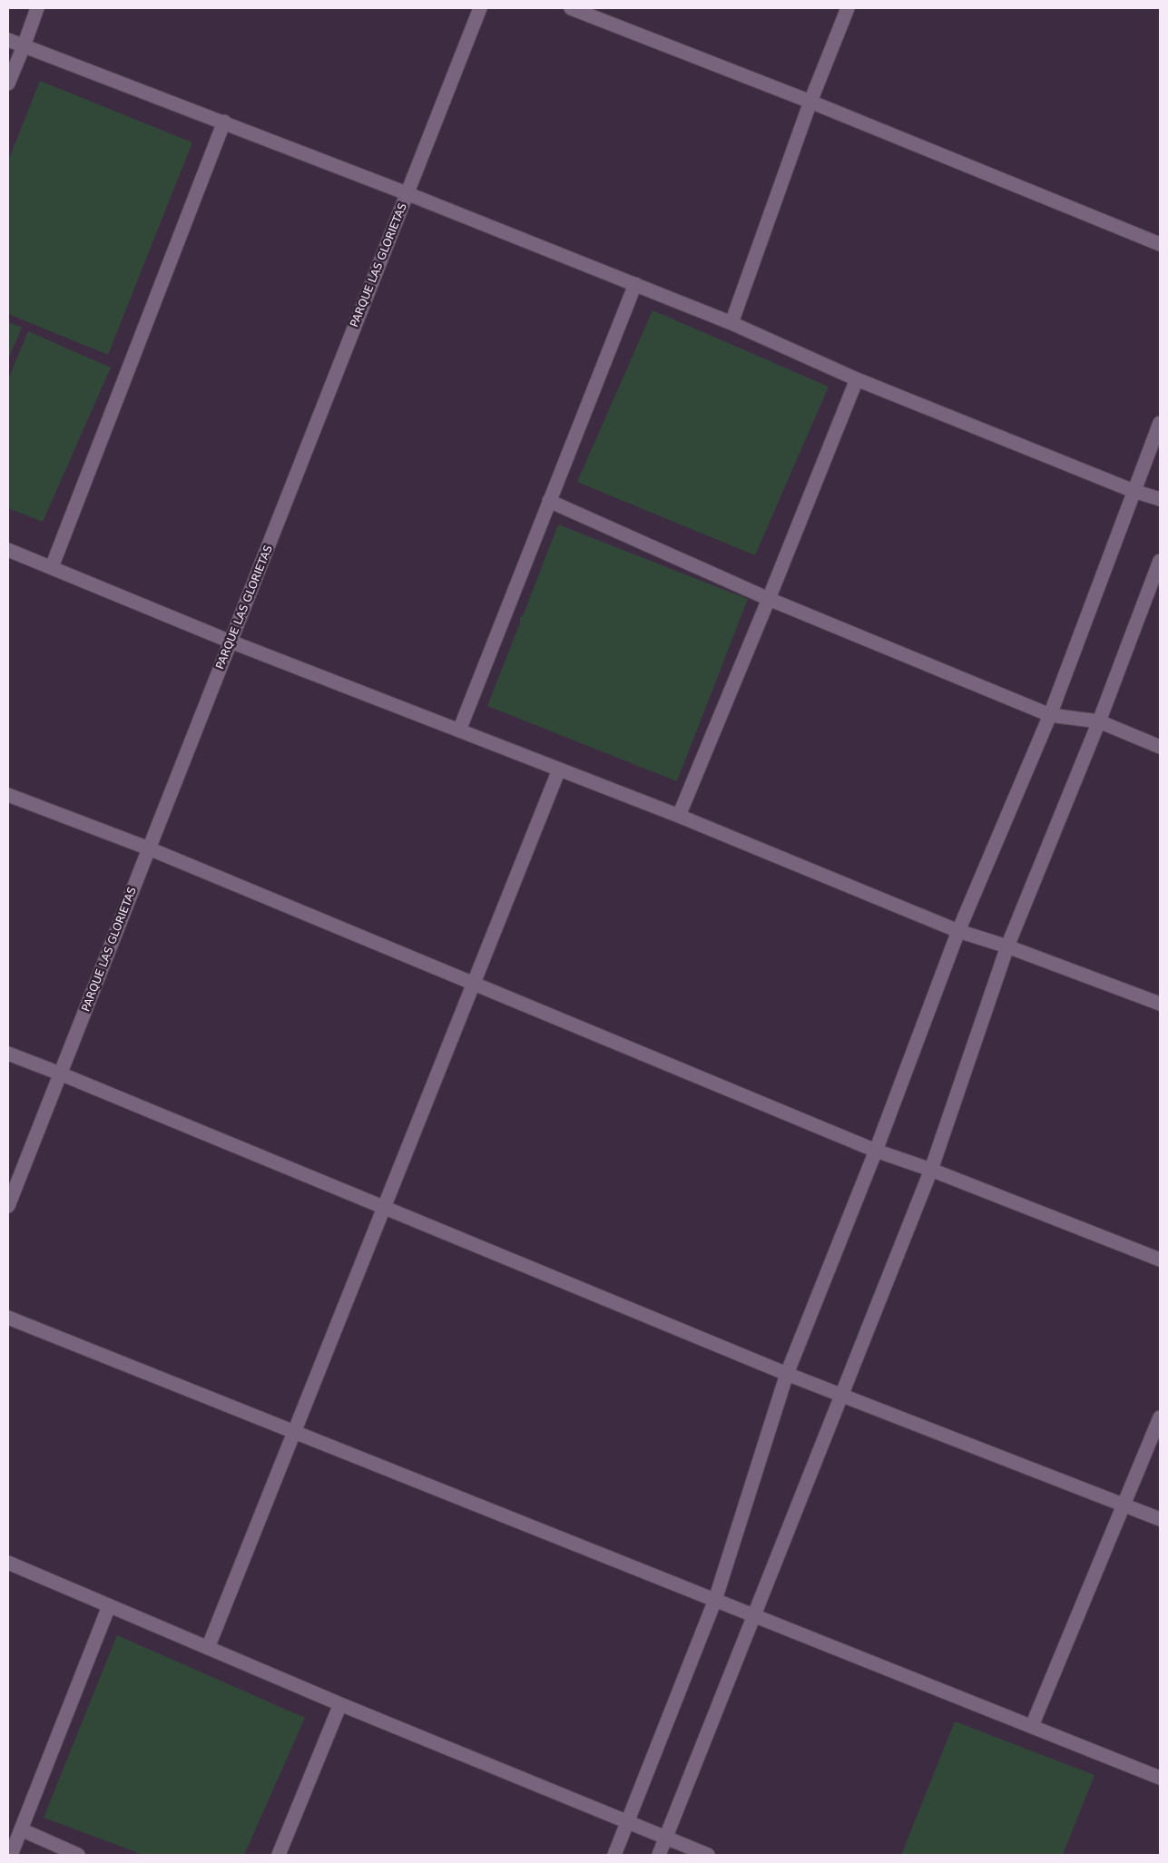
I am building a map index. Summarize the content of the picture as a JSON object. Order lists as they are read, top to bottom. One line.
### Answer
{"streets":{"street":["PARQUE LAS GLORIETAS"]}}
